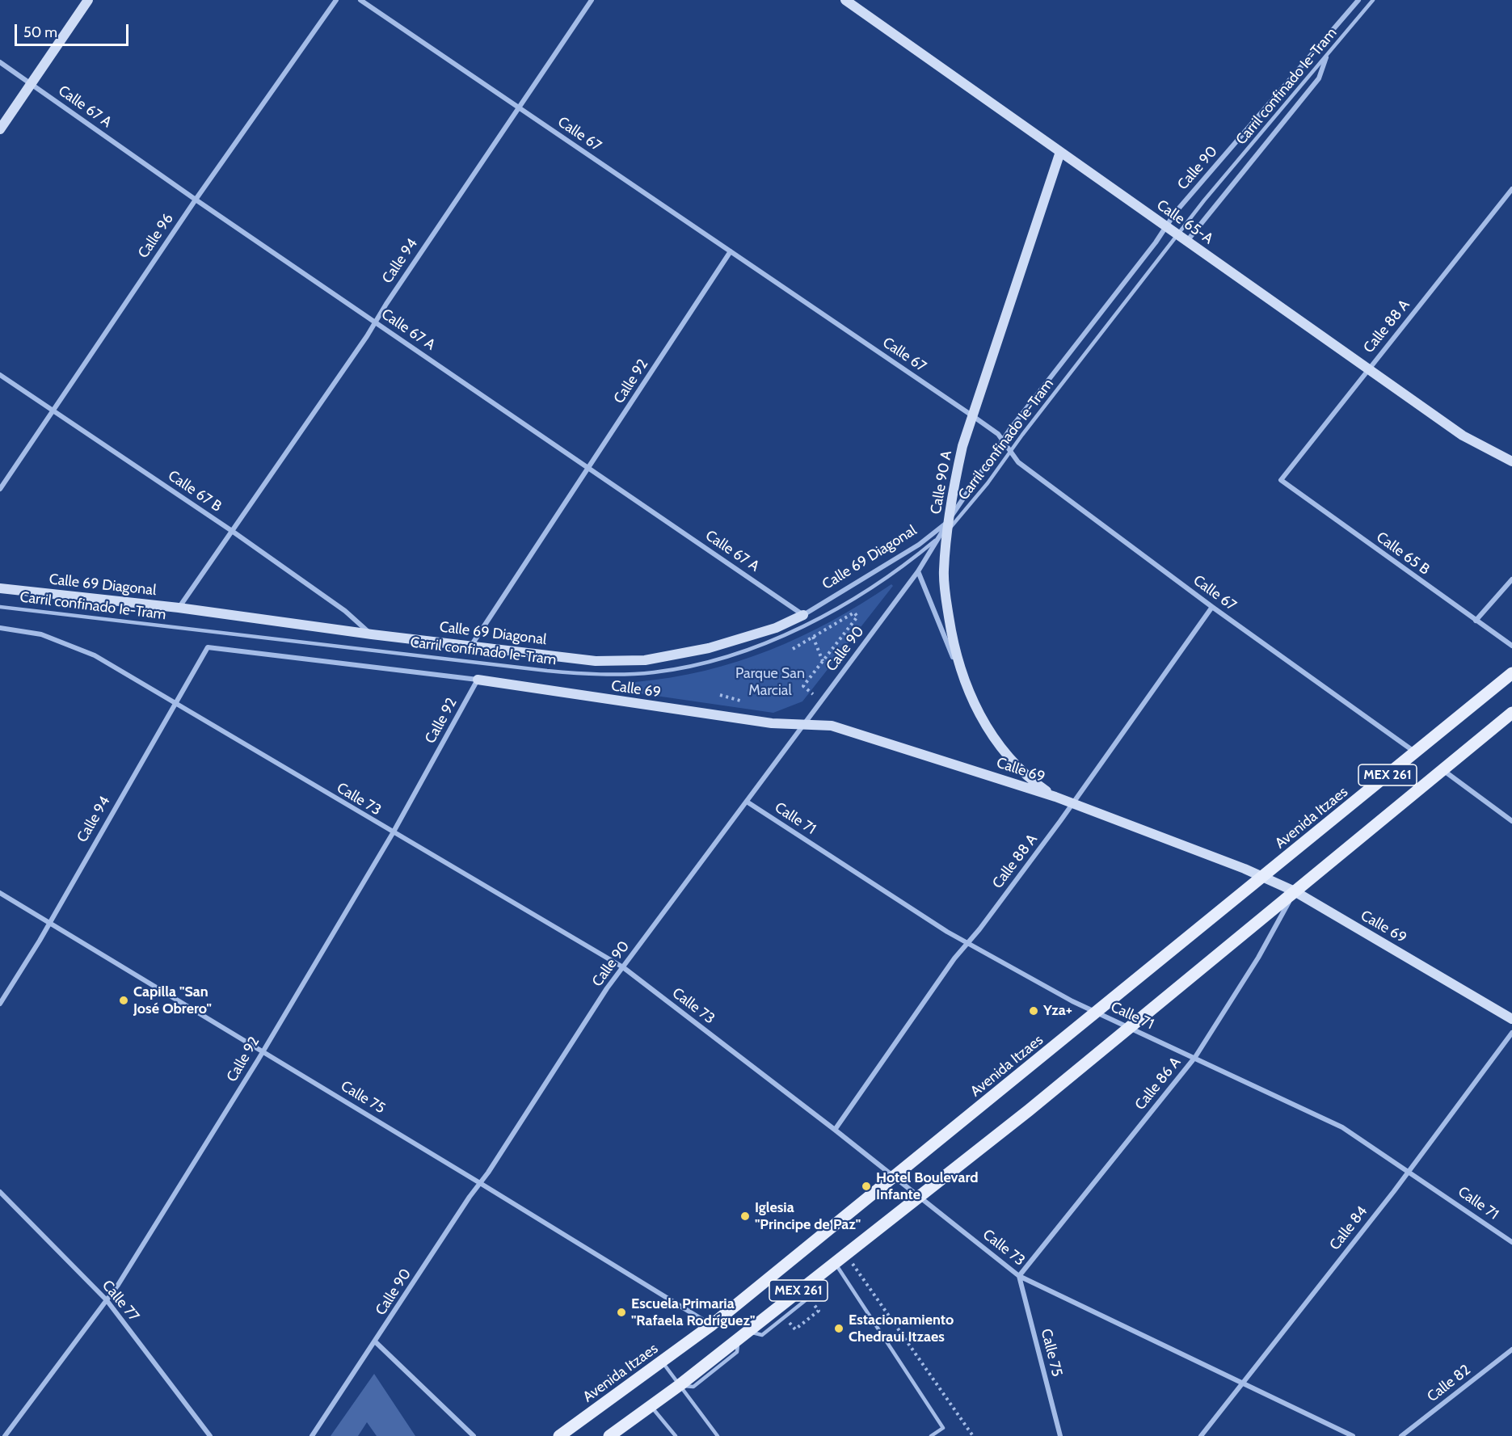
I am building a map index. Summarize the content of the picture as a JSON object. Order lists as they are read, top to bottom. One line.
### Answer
{"streets":{"main road":["Calle 65-A","Calle 90 A","Calle 69 Diagonal","Calle 69","MEX 261","Avenida Itzaes"],"street":["Calle 67 A","Calle 67","Calle 90","Calle 96","Calle 94","Calle 88 A","Calle 92","Calle 67 B","Calle 65 B","Calle 73","Calle 71","Calle 86 A","Calle 75","Calle 84","Calle 77","Calle 82"],"lane":["Carril confinado Ie-Tram"]},"crossings":[["Carril confinado Ie-Tram","Calle 67"],["Carril confinado Ie-Tram","Calle 90"],["Carril confinado Ie-Tram","Calle 65-A"],["Carril confinado Ie-Tram","Calle 90 A"],["Carril confinado Ie-Tram","Calle 69 Diagonal"],["Calle 67 A","Calle 96"],["Calle 67 A","Calle 94"],["Calle 67 A","Calle 92"],["Calle 67 A","Calle 69 Diagonal"],["Calle 67","Calle 90"],["Calle 67","Calle 94"],["Calle 67","Calle 88 A"],["Calle 67","Calle 92"],["Calle 67","Calle 90 A"],["Calle 67","Avenida Itzaes"],["Calle 90","Calle 65-A"],["Calle 90","Calle 90 A"],["Calle 90","Calle 69 Diagonal"],["Calle 90","Calle 69"],["Calle 90","Calle 73"],["Calle 90","Calle 71"],["Calle 90","Calle 75"],["Calle 65-A","Calle 88 A"],["Calle 65-A","Calle 90 A"],["Calle 96","Calle 67 B"],["Calle 94","Calle 92"],["Calle 94","Calle 67 B"],["Calle 94","Calle 69 Diagonal"],["Calle 94","Calle 69"],["Calle 94","Calle 73"],["Calle 94","Calle 75"],["Calle 88 A","Calle 65 B"],["Calle 88 A","Calle 69"],["Calle 88 A","Calle 73"],["Calle 88 A","Calle 71"],["Calle 92","Calle 69 Diagonal"],["Calle 92","Calle 69"],["Calle 92","Calle 73"],["Calle 92","Calle 75"],["Calle 92","Calle 77"],["Calle 90 A","Calle 69 Diagonal"],["Calle 90 A","Calle 69"],["Calle 67 B","Calle 69 Diagonal"],["Calle 69","MEX 261"],["Calle 69","Avenida Itzaes"],["Calle 69","Calle 86 A"],["MEX 261","Calle 73"],["MEX 261","Calle 71"],["MEX 261","Calle 86 A"],["Calle 73","Avenida Itzaes"],["Calle 73","Calle 86 A"],["Calle 73","Calle 75"],["Calle 73","Calle 84"],["Avenida Itzaes","Calle 71"],["Avenida Itzaes","Calle 75"],["Calle 71","Calle 86 A"],["Calle 71","Calle 84"],["Calle 86 A","Calle 75"]],"parks":["Parque San Marcial"],"places":["Capilla \"San José Obrero\"","Yza+","Hotel Boulevard Infante","Iglesia \"Principe de Paz\"","Escuela Primaria \"Rafaela Rodríguez\"","Estacionamiento Chedraui Itzaes"],"scale_bar":"50 m"}
